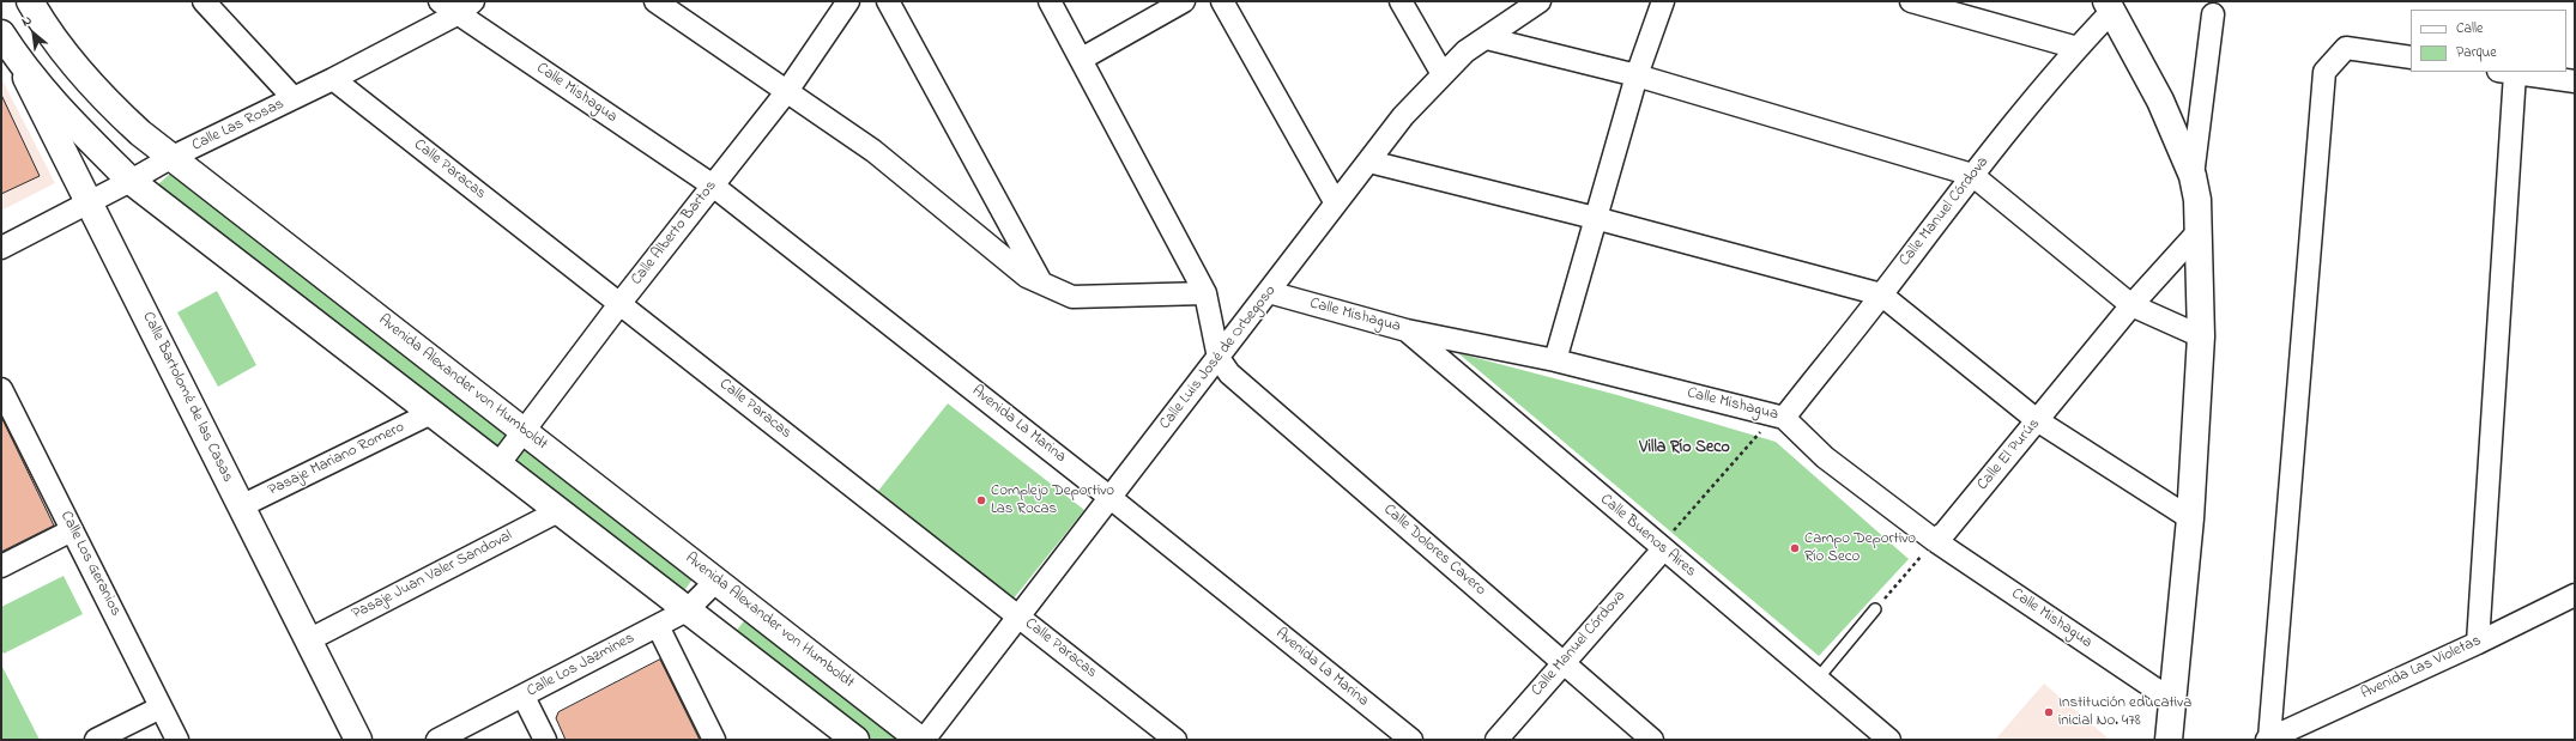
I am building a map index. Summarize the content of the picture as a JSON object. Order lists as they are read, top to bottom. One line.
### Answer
{"streets":{"main road":["Avenida Alexander von Humboldt","Calle Bartolomé de las Casas"],"street":["Calle Mishagua","Calle Las Rosas","Calle Paracas","Calle Manuel Córdova","Calle Alberto Bartos","Calle Luis José de Orbegoso","Avenida La Marina","Calle El Purús","Pasaje Mariano Romero","Calle Buenos Aires","Calle Dolores Cavero","Calle Los Geranios","Pasaje Juan Valer Sandoval","Calle Los Jazmines","Avenida Las Violetas"]},"crossings":[["Calle Mishagua","Calle Las Rosas"],["Calle Mishagua","Calle Manuel Córdova"],["Calle Mishagua","Calle Alberto Bartos"],["Calle Mishagua","Calle Luis José de Orbegoso"],["Calle Mishagua","Avenida La Marina"],["Calle Mishagua","Calle El Purús"],["Calle Mishagua","Calle Buenos Aires"],["Calle Las Rosas","Calle Paracas"],["Calle Las Rosas","Avenida Alexander von Humboldt"],["Calle Las Rosas","Calle Bartolomé de las Casas"],["Calle Paracas","Calle Alberto Bartos"],["Calle Paracas","Calle Luis José de Orbegoso"],["Calle Manuel Córdova","Calle Buenos Aires"],["Calle Manuel Córdova","Calle Dolores Cavero"],["Calle Alberto Bartos","Avenida Alexander von Humboldt"],["Calle Alberto Bartos","Avenida La Marina"],["Calle Luis José de Orbegoso","Avenida Alexander von Humboldt"],["Calle Luis José de Orbegoso","Avenida La Marina"],["Calle Luis José de Orbegoso","Calle Dolores Cavero"],["Avenida Alexander von Humboldt","Calle Los Jazmines"],["Calle Bartolomé de las Casas","Pasaje Mariano Romero"],["Calle Bartolomé de las Casas","Pasaje Juan Valer Sandoval"]],"districts":["Villa Río Seco"],"places":["Complejo Deportivo Las Rocas","Campo Deportivo Río Seco","Institución educativa inicial No. 478"],"legend":["Calle","Parque"],"north":"top left"}
